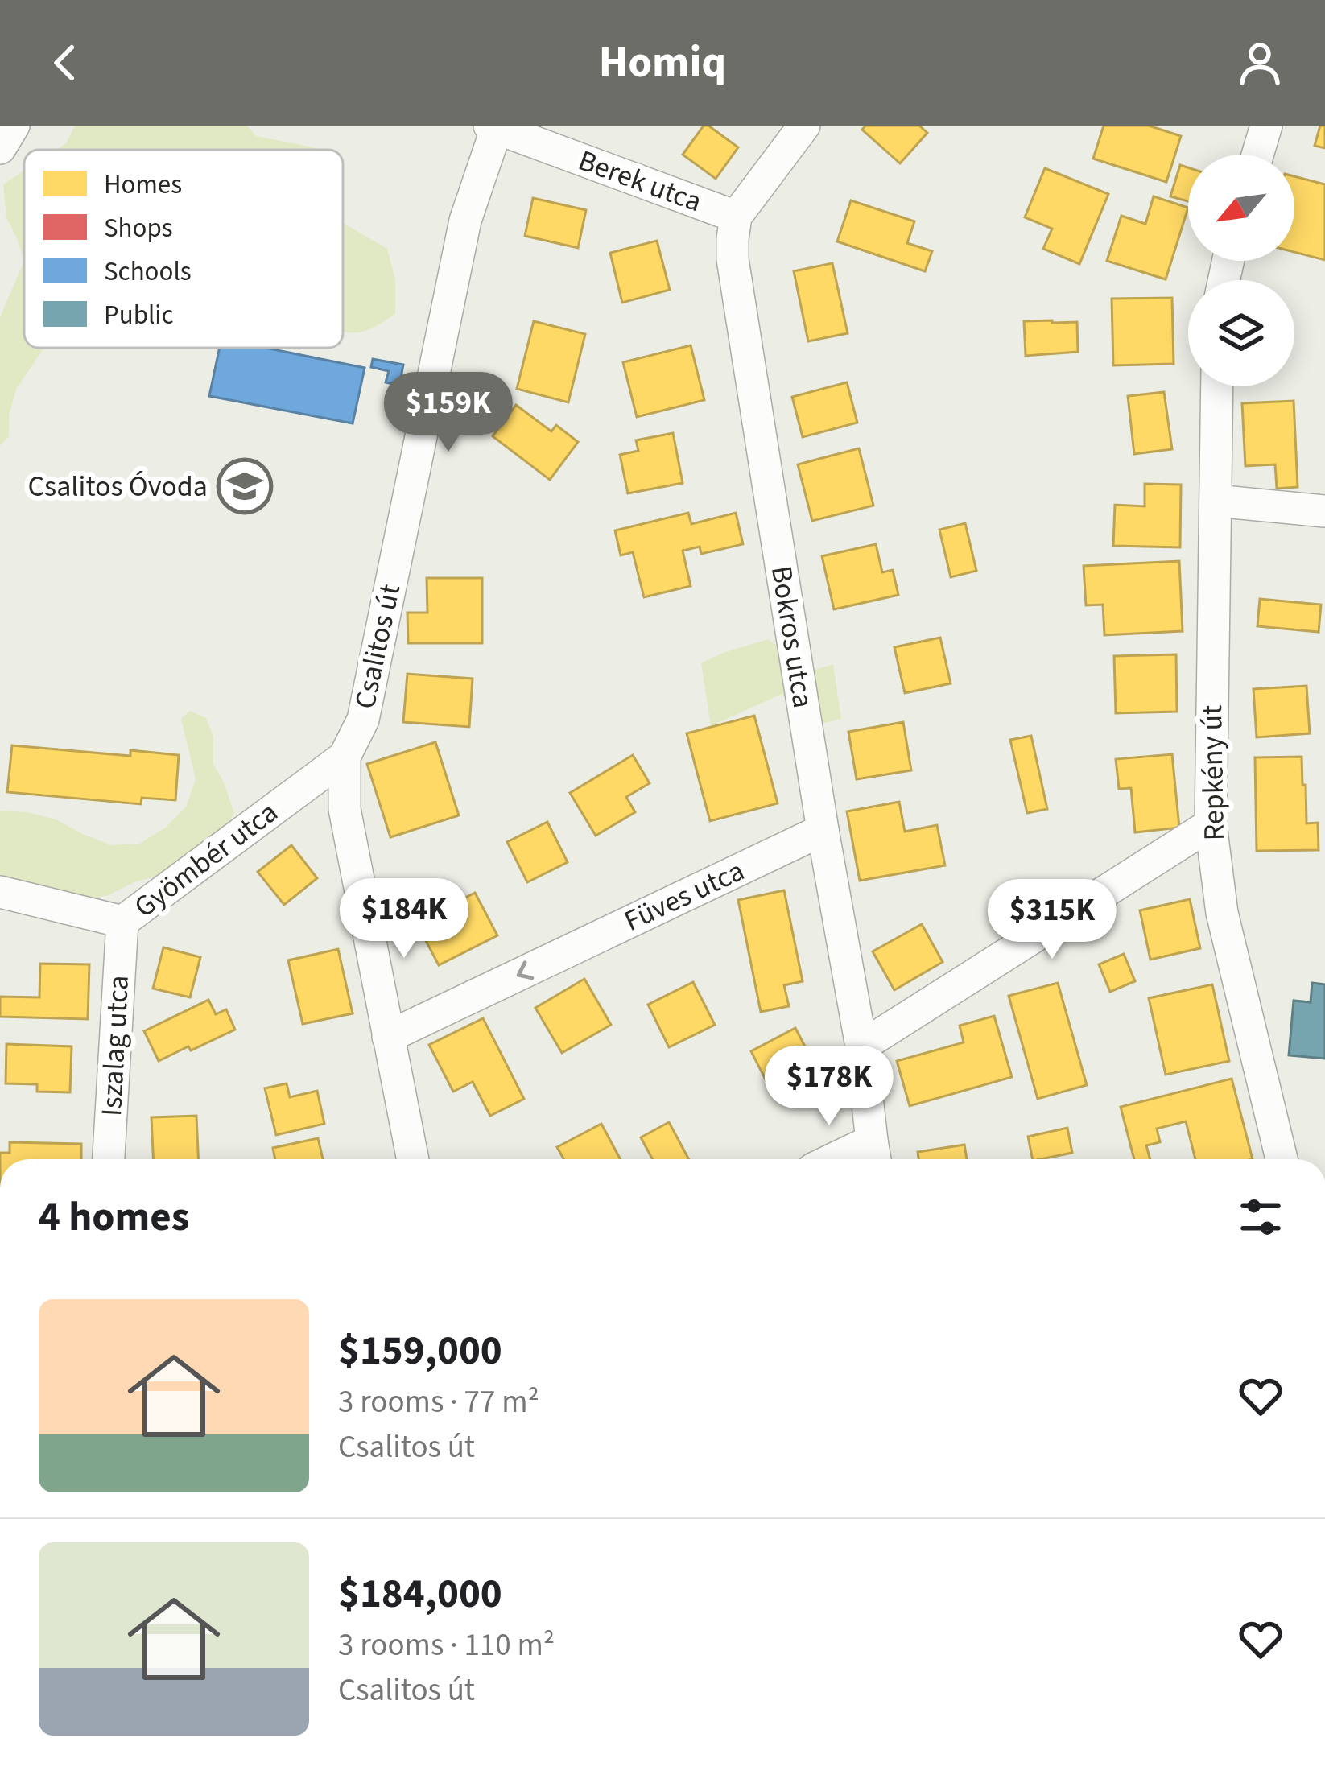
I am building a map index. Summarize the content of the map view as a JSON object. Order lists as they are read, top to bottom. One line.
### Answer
{"streets":{"street":["Berek utca","Bokros utca","Csalitos út","Repkény út","Gyömbér utca","Füves utca","Iszalag utca"]},"crossings":[["Berek utca","Bokros utca"],["Berek utca","Csalitos út"],["Bokros utca","Füves utca"],["Csalitos út","Gyömbér utca"],["Csalitos út","Füves utca"],["Gyömbér utca","Iszalag utca"]],"one_way":["Füves utca"],"places":{"school or university":["Csalitos Óvoda"]},"legend":["Homes","Shops","Schools","Public"],"north":"bottom left","page":{"header":"Homiq","price":["$159K","$184K","$315K","$178K"],"heading":"4 homes","list":[{"name":"$159,000","note":"3 rooms · 77 m² · Csalitos út"},{"name":"$184,000","note":"3 rooms · 110 m² · Csalitos út"}]}}
